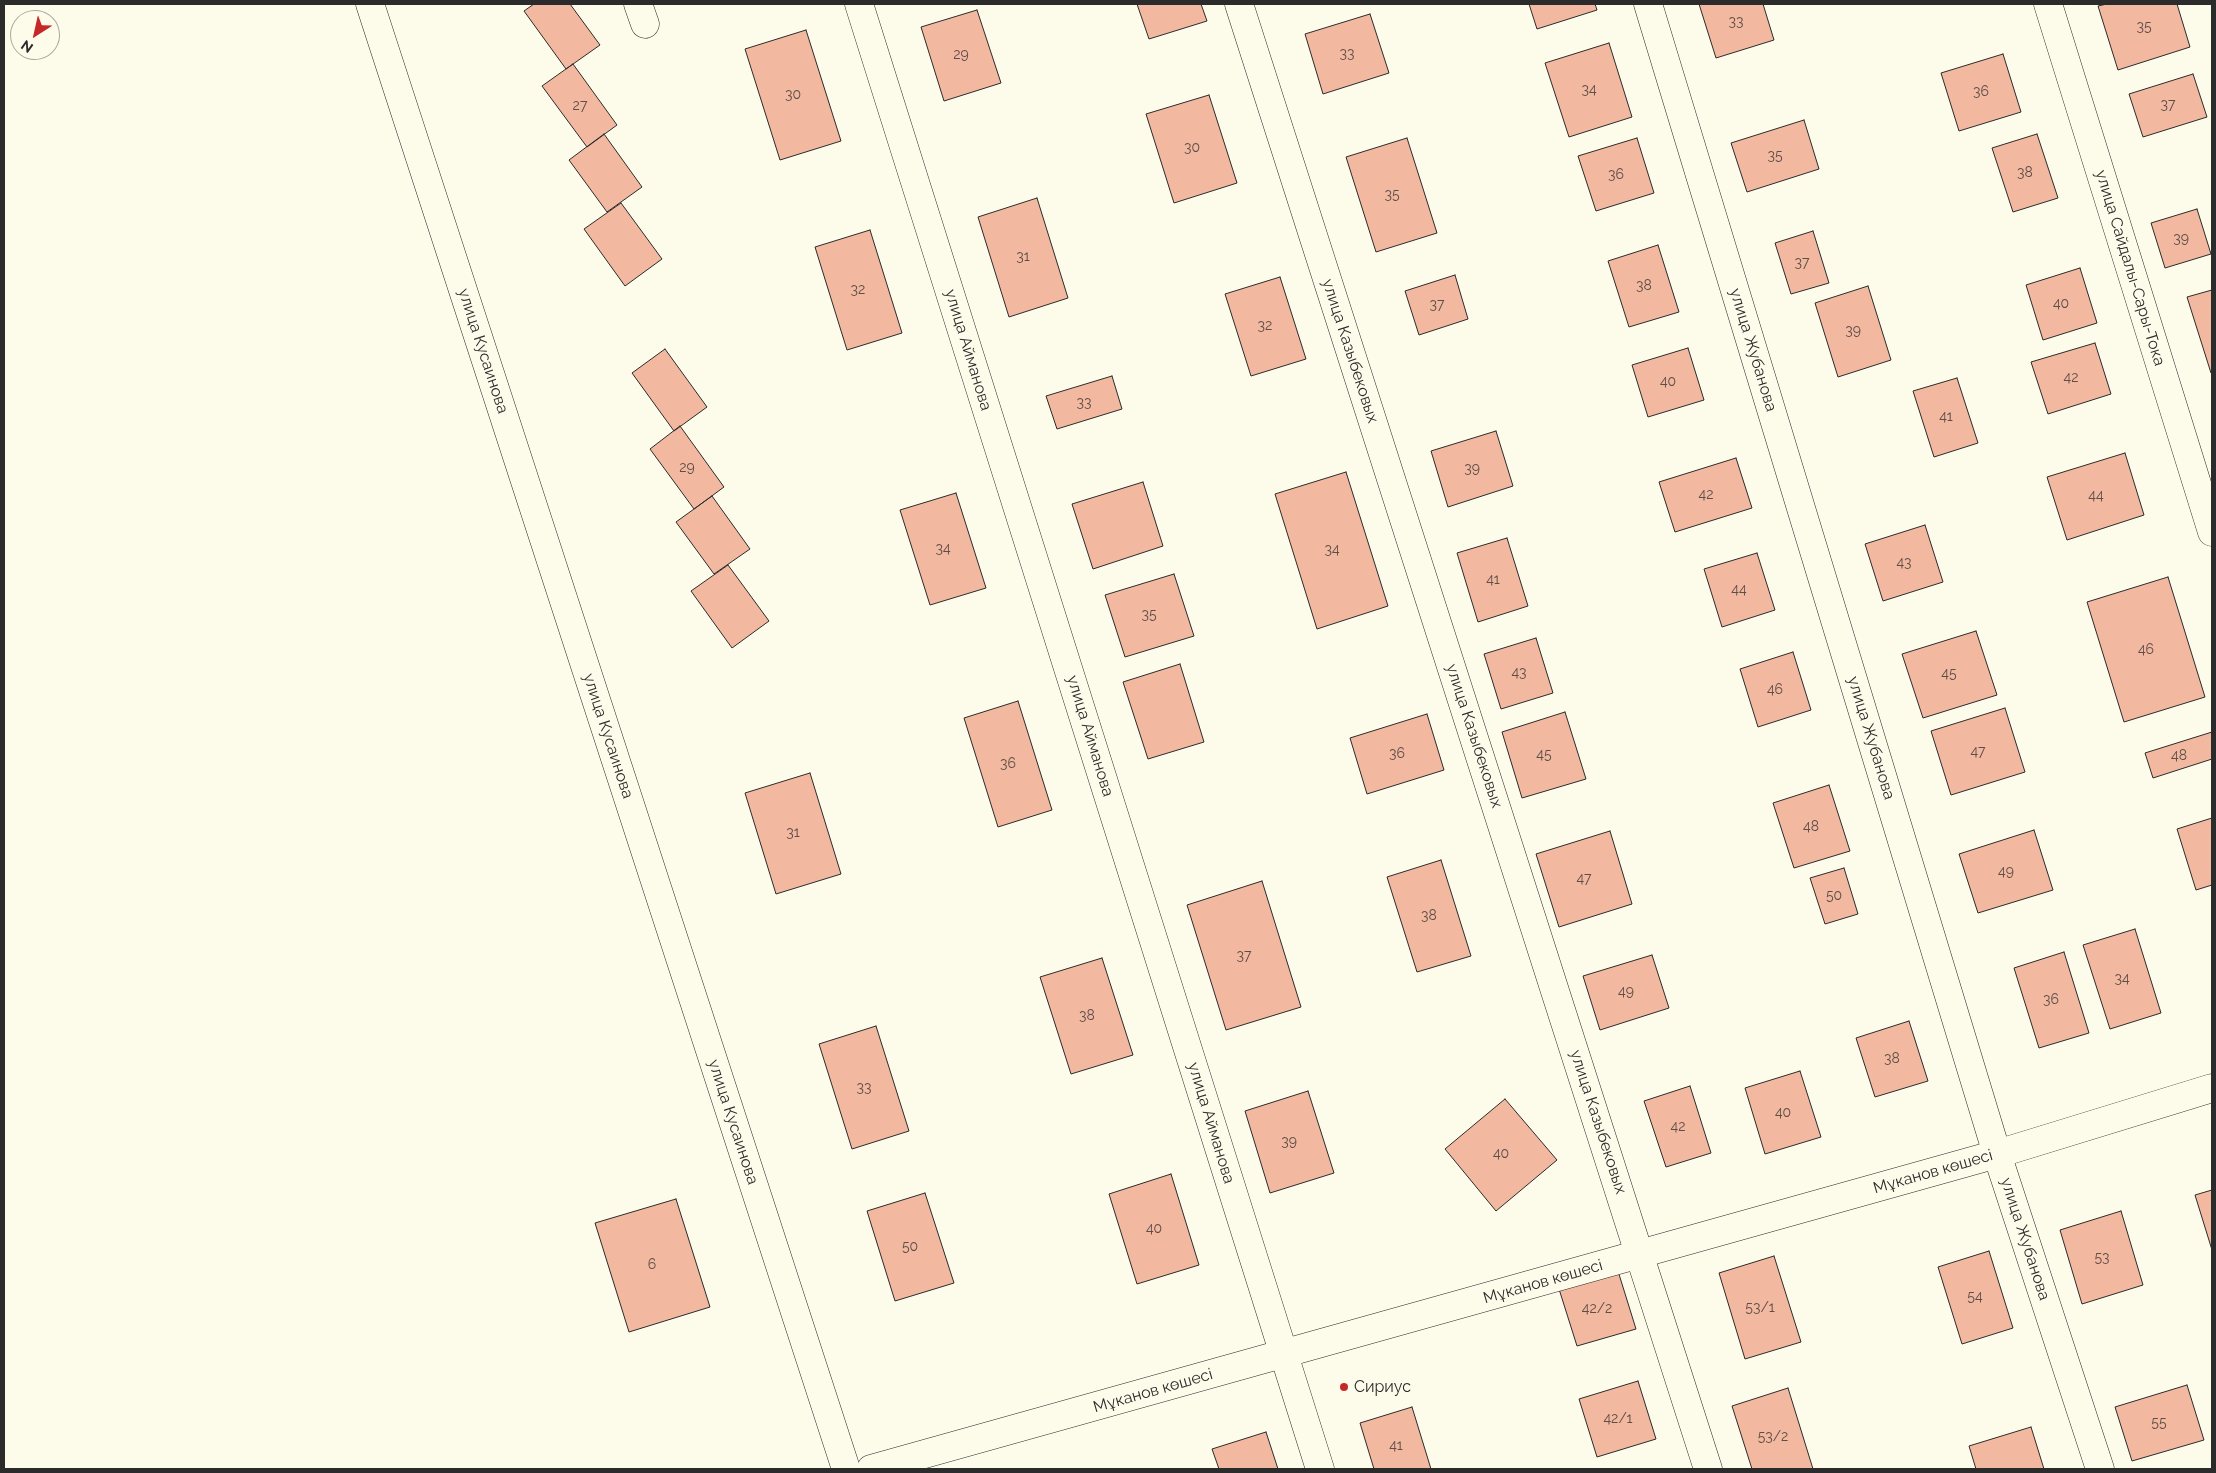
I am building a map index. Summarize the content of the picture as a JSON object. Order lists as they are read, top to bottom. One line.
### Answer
{"streets":{"street":["улица Сайдалы-Сары-Тока","улица Айманова","улица Жубанова","улица Кусаинова","улица Казыбековых","Мұканов көшесі"]},"crossings":[["улица Айманова","Мұканов көшесі"],["улица Жубанова","Мұканов көшесі"],["улица Казыбековых","Мұканов көшесі"]],"places":["Сириус"],"house_numbers":["33","35","33","29","34","36","30","37","27","30","35","38","36","35","39","31","37","38","32","40","37","32","39","42","40","33","41","29","39","42","44","34","34","43","41","44","35","46","43","45","46","47","36","45","48","36","48","31","49","47","50","38","37","34","49","36","38","38","33","40","42","39","40","40","50","53","6","54","53/1","42/2","42/1","55","53/2","41"],"north":"bottom left"}
